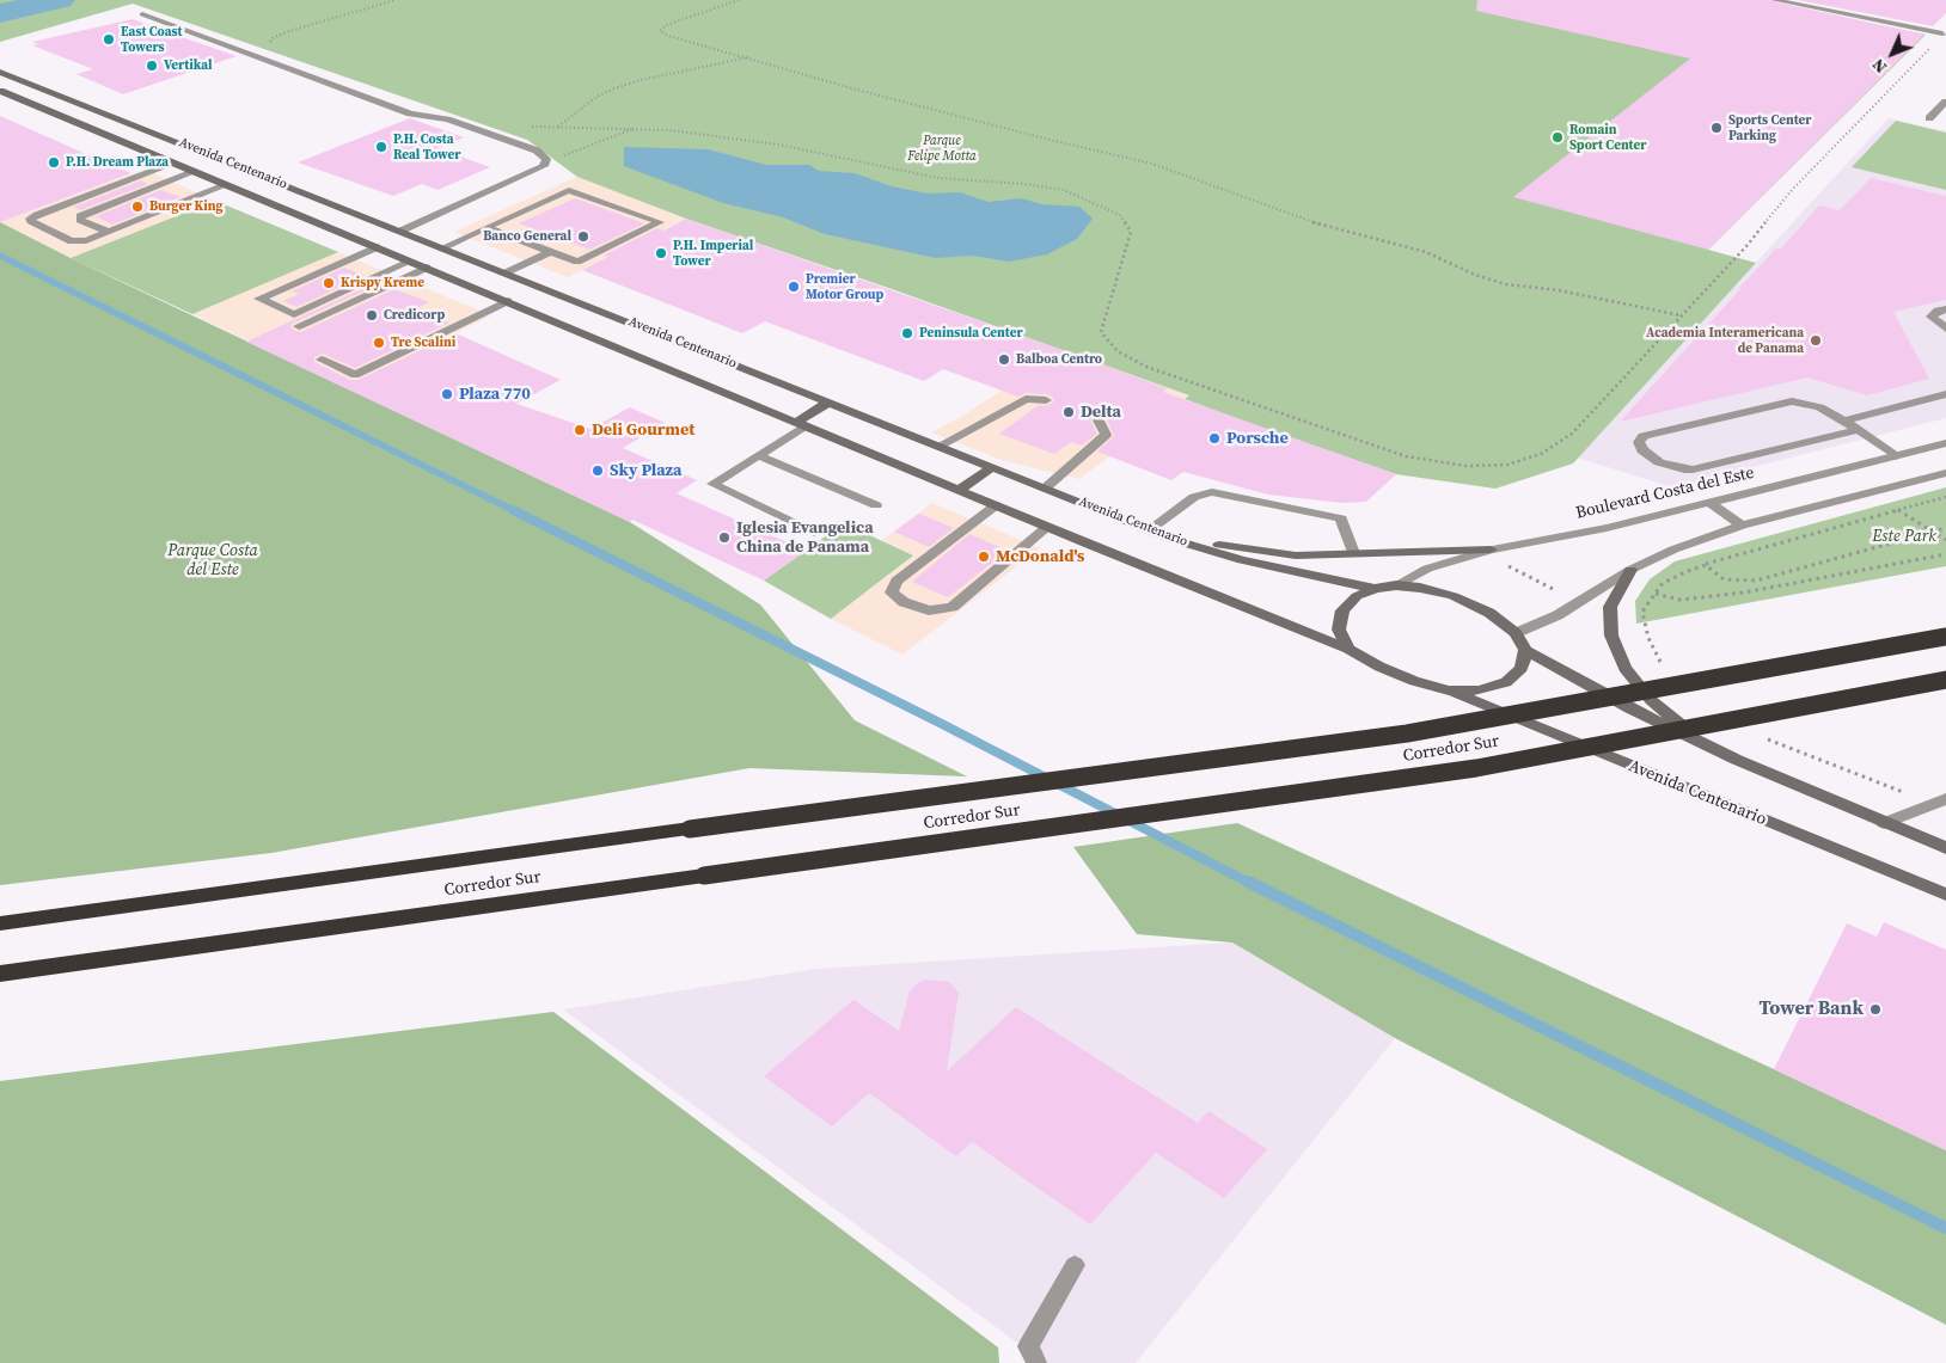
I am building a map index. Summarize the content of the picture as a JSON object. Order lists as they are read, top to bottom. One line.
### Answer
{"streets":{"highway":["Corredor Sur"],"main road":["Avenida Centenario"],"street":["Boulevard Costa del Este"]},"parks":["Parque Felipe Motta","Este Park","Parque Costa del Este"],"places":["East Coast Towers","Vertikal","Sports Center Parking","Romain Sport Center","P.H. Costa Real Tower","P.H. Dream Plaza","Burger King","Banco General","P.H. Imperial Tower","Krispy Kreme","Premier Motor Group","Credicorp","Peninsula Center","Academia Interamericana de Panama","Tre Scalini","Balboa Centro","Plaza 770","Delta","Deli Gourmet","Porsche","Sky Plaza","Iglesia Evangelica China de Panama","McDonald's","Tower Bank"],"north":"bottom left"}
